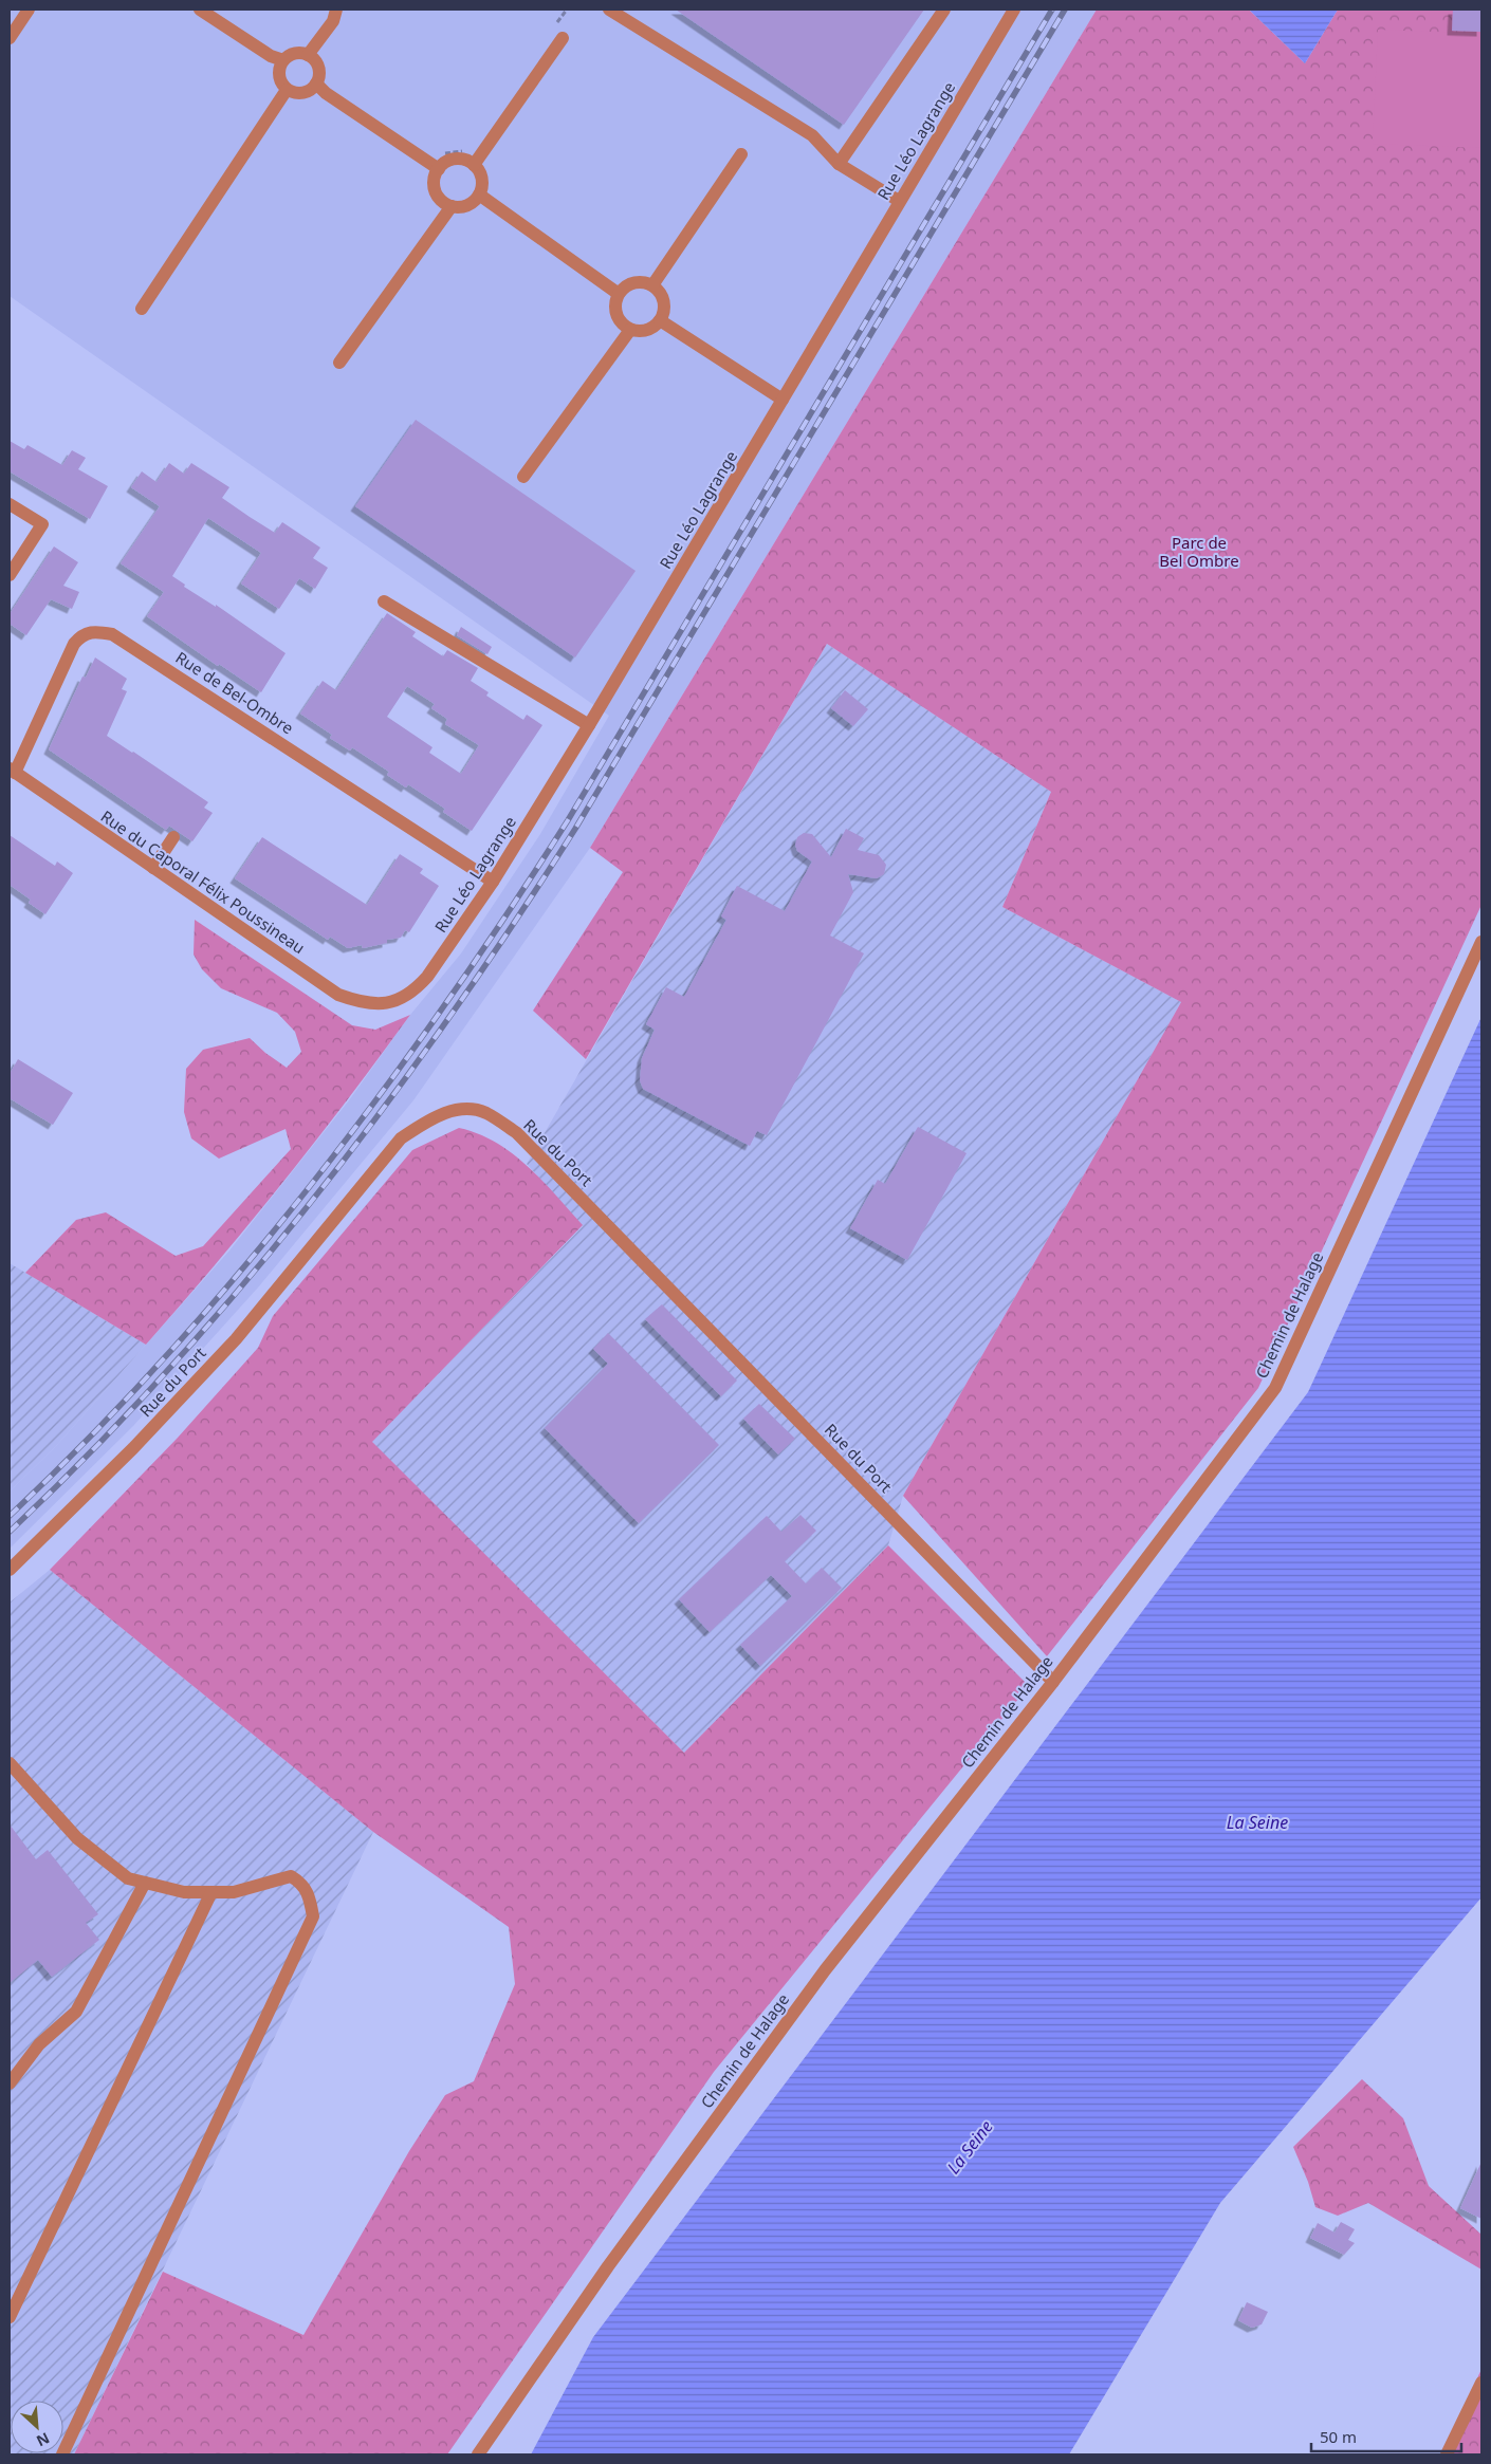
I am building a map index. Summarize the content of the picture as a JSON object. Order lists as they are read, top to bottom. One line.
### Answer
{"streets":{"street":["Rue Léo Lagrange","Rue de Bel-Ombre","Rue du Caporal Félix Poussineau","Rue du Port","Chemin de Halage"]},"crossings":[["Rue Léo Lagrange","Rue de Bel-Ombre"],["Rue Léo Lagrange","Rue du Caporal Félix Poussineau"],["Rue de Bel-Ombre","Rue du Caporal Félix Poussineau"],["Rue du Port","Chemin de Halage"]],"water":["La Seine"],"parks":["Parc de Bel Ombre"],"scale_bar":"50 m","north":"bottom right"}
